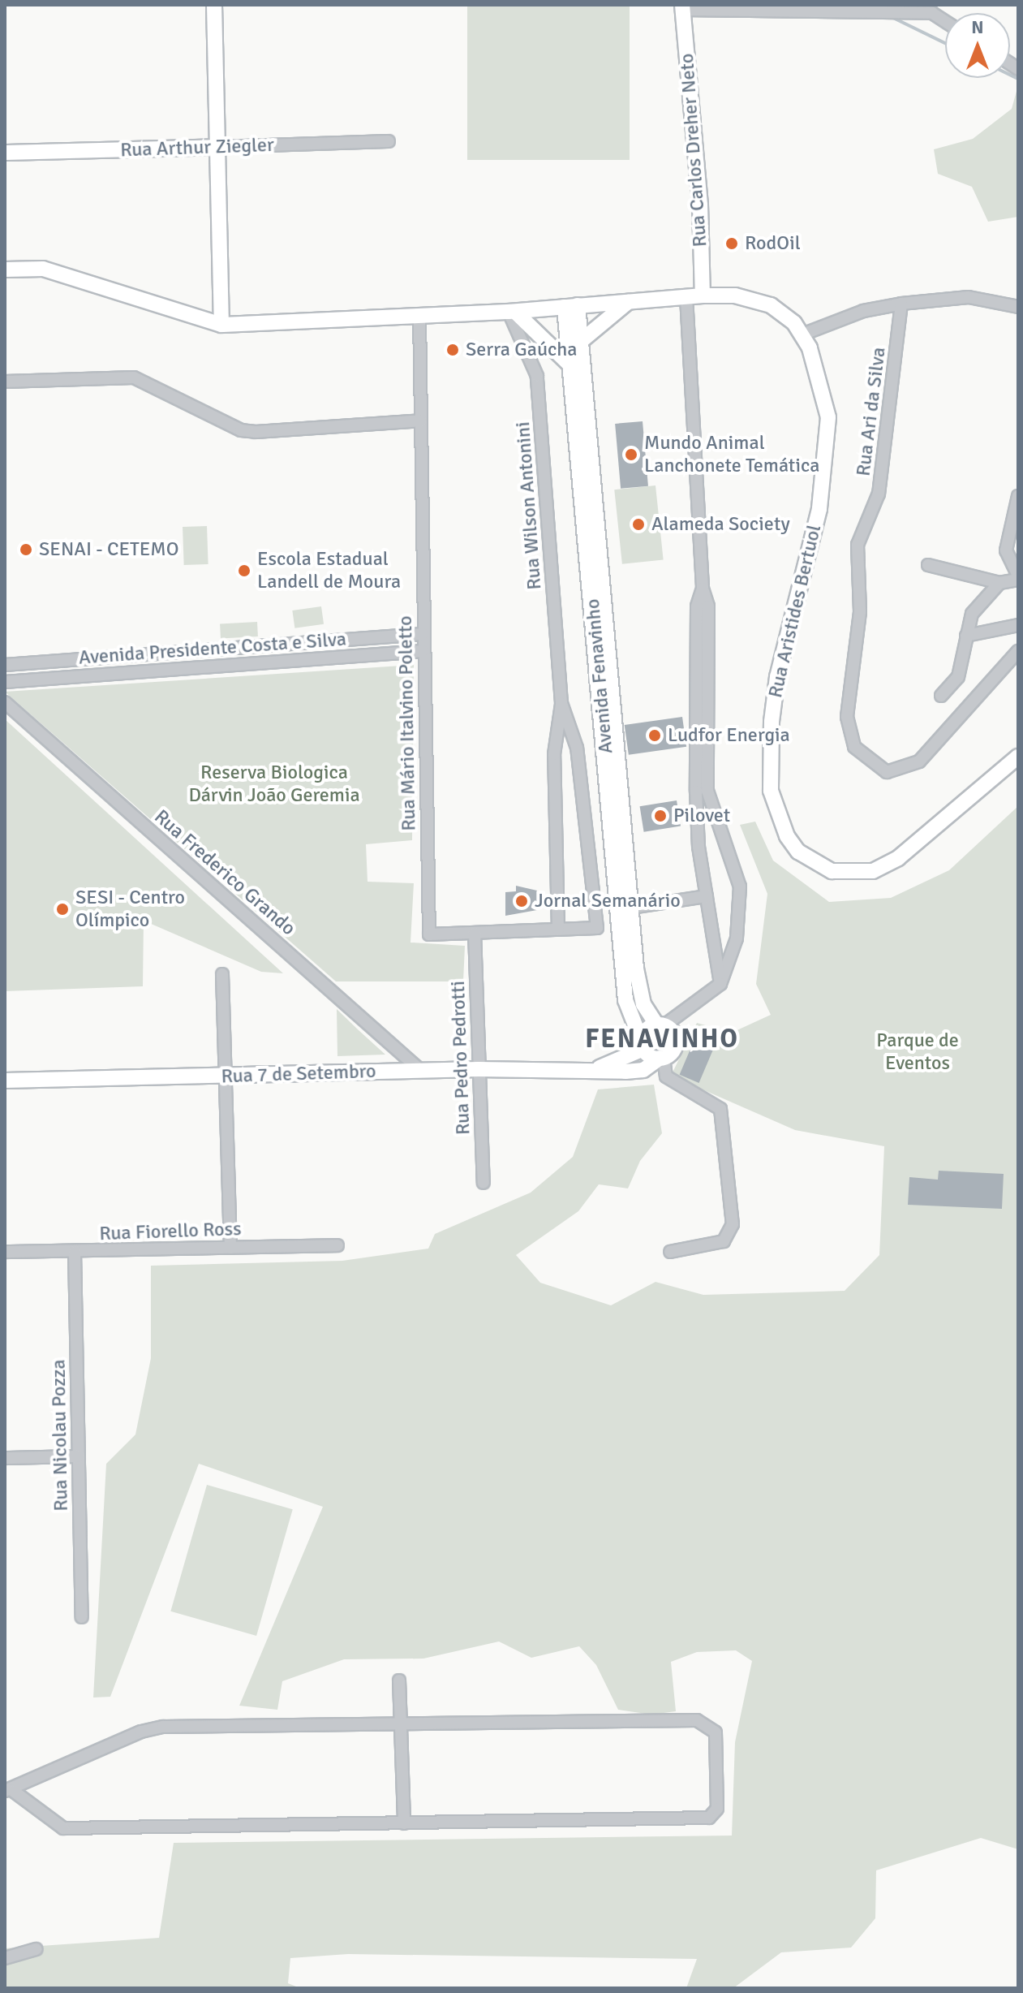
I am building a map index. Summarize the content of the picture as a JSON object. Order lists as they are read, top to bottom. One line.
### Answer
{"streets":{"street":["Rua Arthur Ziegler","Rua Carlos Dreher Neto","Rua Ari da Silva","Rua Wilson Antonini","Rua Aristides Bertuol","Avenida Presidente Costa e Silva","Avenida Fenavinho","Rua Mário Italvino Poletto","Rua Frederico Grando","Rua Pedro Pedrotti","Rua 7 de Setembro","Rua Fiorello Ross","Rua Nicolau Pozza"]},"crossings":[["Rua Carlos Dreher Neto","Rua Aristides Bertuol"],["Rua Wilson Antonini","Rua Aristides Bertuol"],["Rua Aristides Bertuol","Avenida Fenavinho"],["Rua Aristides Bertuol","Rua Mário Italvino Poletto"],["Avenida Presidente Costa e Silva","Rua Mário Italvino Poletto"],["Avenida Fenavinho","Rua 7 de Setembro"],["Rua Mário Italvino Poletto","Rua Pedro Pedrotti"],["Rua Frederico Grando","Rua 7 de Setembro"],["Rua Pedro Pedrotti","Rua 7 de Setembro"],["Rua Fiorello Ross","Rua Nicolau Pozza"]],"districts":["FENAVINHO"],"parks":["Reserva Biologica Dárvin João Geremia","Parque de Eventos"],"places":["RodOil","Serra Gaúcha","Mundo Animal Lanchonete Temática","Alameda Society","SENAI - CETEMO","Escola Estadual Landell de Moura","Ludfor Energia","Pilovet","Jornal Semanário","SESI - Centro Olímpico"],"north":"top"}
